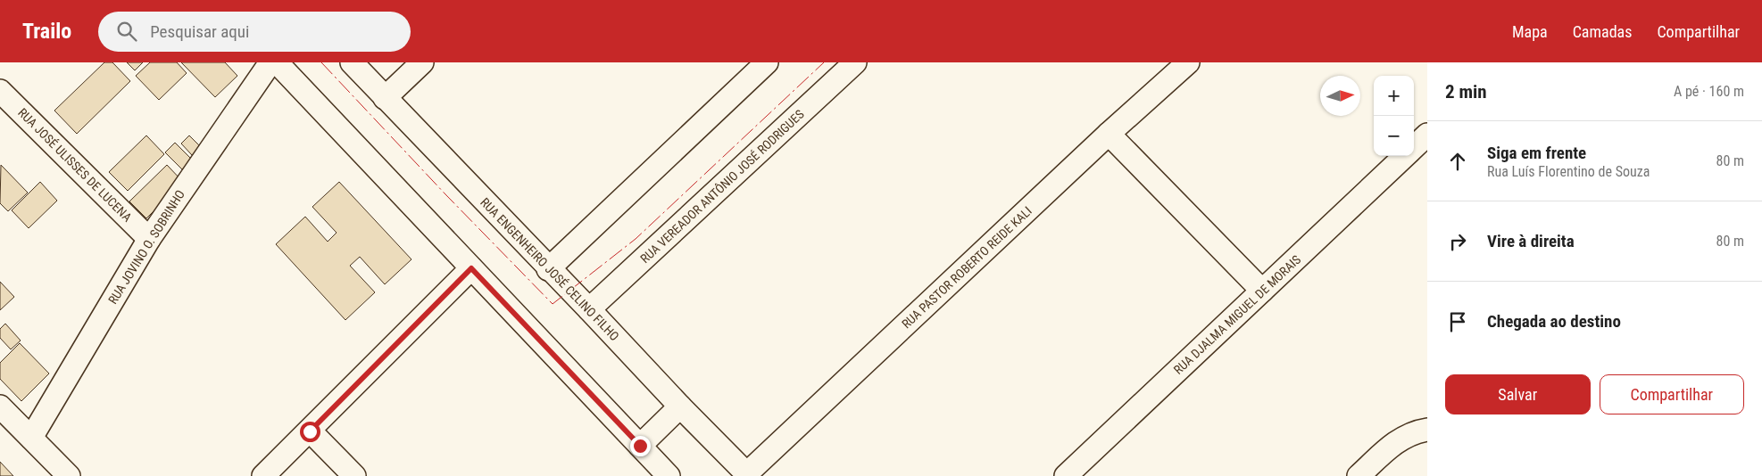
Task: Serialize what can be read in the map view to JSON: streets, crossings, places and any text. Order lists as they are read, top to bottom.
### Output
{
  "streets": {
    "street": [
      "RUA JOSÉ ULISSES DE LUCENA",
      "RUA VEREADOR ANTÔNIO JOSÉ RODRIGUES",
      "RUA JOVINO O. SOBRINHO",
      "RUA PASTOR ROBERTO REIDE KALI",
      "RUA ENGENHEIRO JOSÉ CELINO FILHO",
      "RUA DJALMA MIGUEL DE MORAIS"
    ]
  },
  "crossings": [
    ["RUA JOSÉ ULISSES DE LUCENA", "RUA JOVINO O. SOBRINHO"],
    ["RUA VEREADOR ANTÔNIO JOSÉ RODRIGUES", "RUA ENGENHEIRO JOSÉ CELINO FILHO"],
    ["RUA PASTOR ROBERTO REIDE KALI", "RUA ENGENHEIRO JOSÉ CELINO FILHO"]
  ],
  "north": "right",
  "page": {
    "header": "Trailo",
    "search": "Pesquisar aqui",
    "nav": ["Mapa", "Camadas", "Compartilhar"],
    "heading": ["2 min", "A pé · 160 m"],
    "map_buttons": ["+", "−"],
    "list": [
      ["Siga em frente", "Rua Luís Florentino de Souza", "80 m"],
      ["Vire à direita", "80 m"],
      "Chegada ao destino"
    ],
    "buttons": ["Salvar", "Compartilhar"]
  }
}
